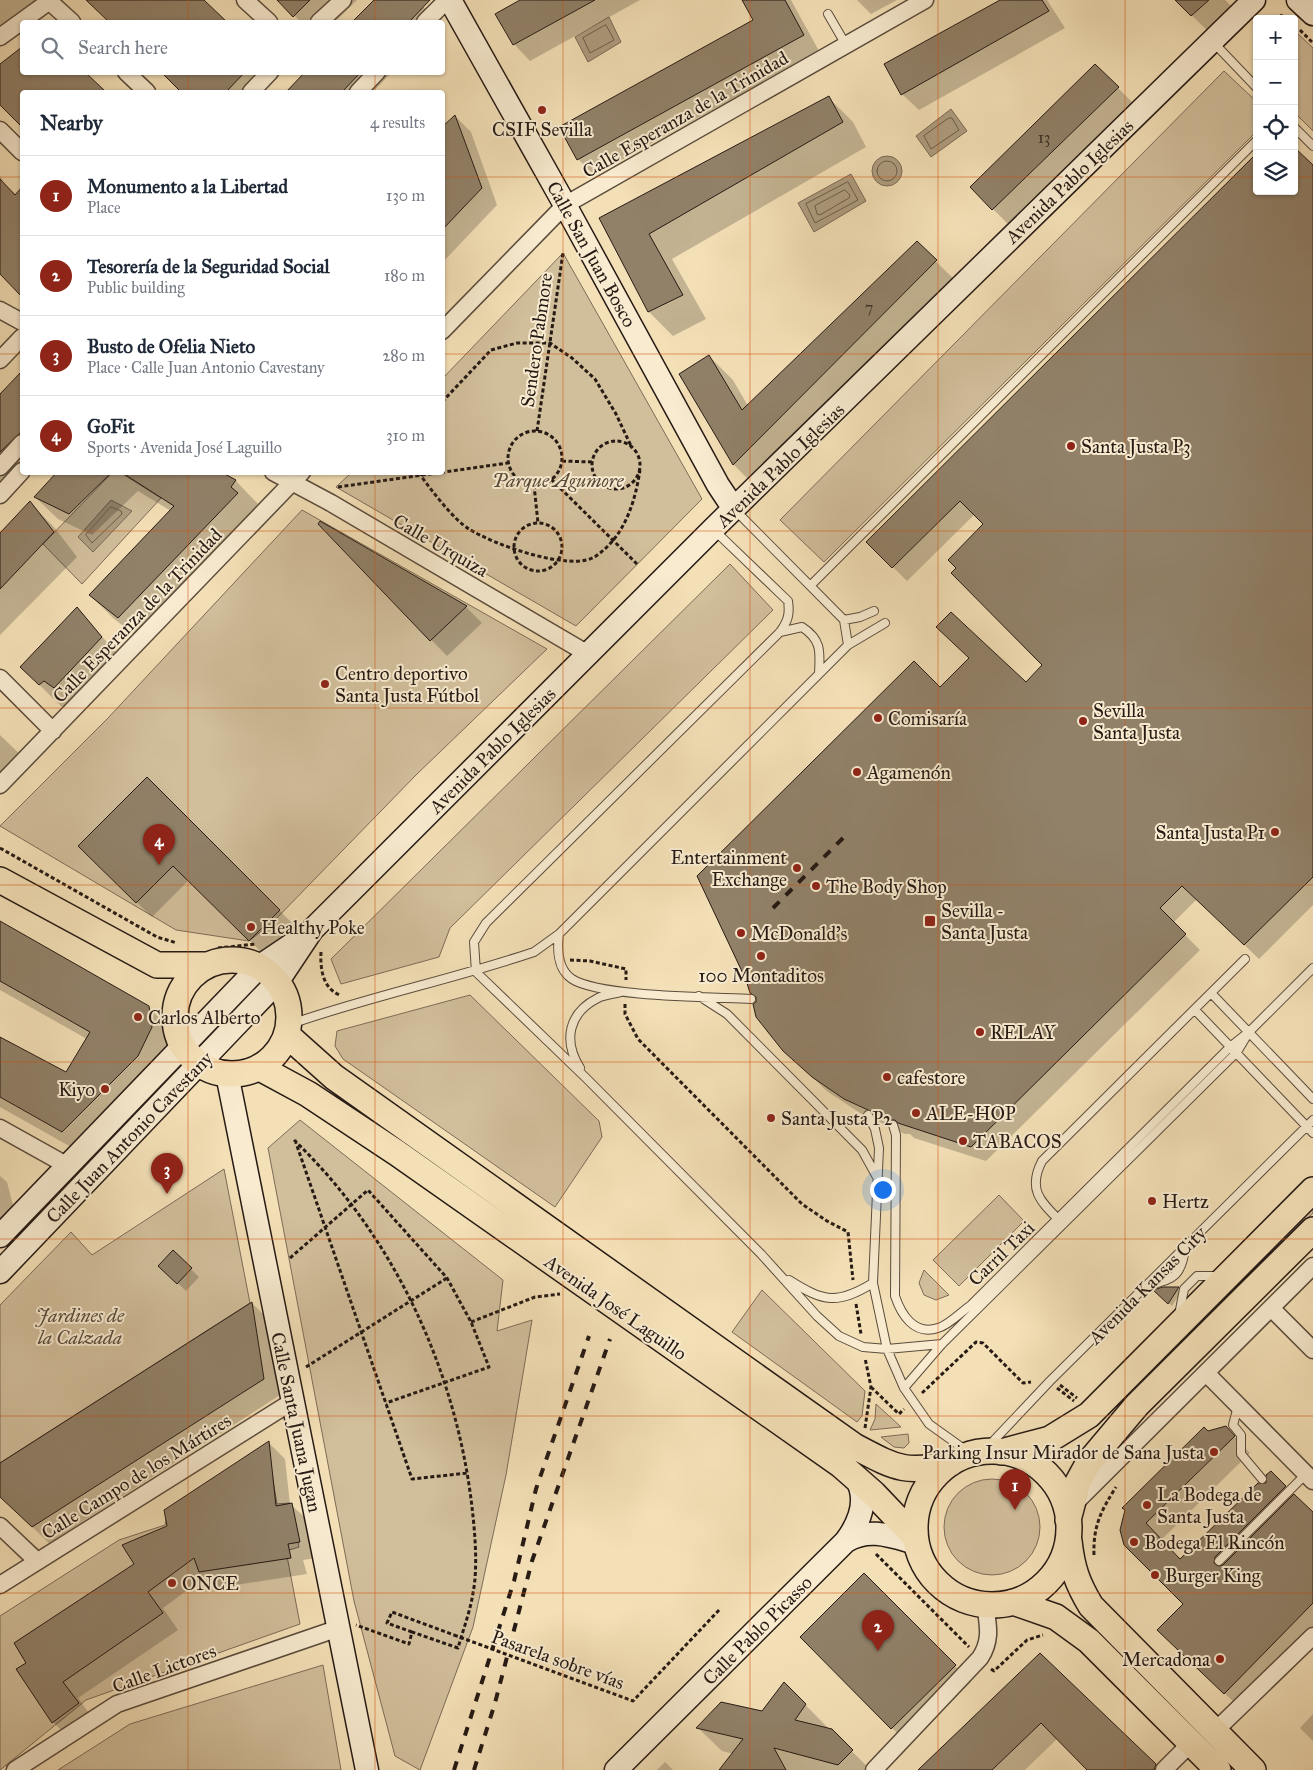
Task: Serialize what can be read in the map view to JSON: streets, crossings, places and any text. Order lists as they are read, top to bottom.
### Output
{
  "streets": {
    "main road": [
      "Avenida Pablo Iglesias",
      "Calle San Juan Bosco",
      "Calle Juan Antonio Cavestany",
      "Avenida José Laguillo",
      "Calle Santa Juana Jugan",
      "Calle Pablo Picasso"
    ],
    "street": [
      "Calle Esperanza de la Trinidad",
      "Calle Urquiza",
      "Calle Campo de los Mártires",
      "Calle Lictores"
    ],
    "lane": ["Carril Taxi", "Avenida Kansas City"],
    "path": ["Sendero Pabmore", "Pasarela sobre vías"]
  },
  "crossings": [
    ["Calle Esperanza de la Trinidad", "Calle San Juan Bosco"],
    ["Calle Esperanza de la Trinidad", "Calle Urquiza"],
    ["Avenida Pablo Iglesias", "Calle San Juan Bosco"],
    ["Avenida Pablo Iglesias", "Calle Urquiza"],
    ["Avenida Pablo Iglesias", "Calle Juan Antonio Cavestany"],
    ["Avenida Kansas City", "Calle Pablo Picasso"],
    ["Calle Santa Juana Jugan", "Calle Campo de los Mártires"],
    ["Calle Santa Juana Jugan", "Calle Lictores"]
  ],
  "parks": ["Parque Agumore", "Jardines de la Calzada"],
  "places": {
    "other": [
      "CSIF Sevilla",
      "Santa Justa P3",
      "Centro deportivo Santa Justa Fútbol",
      "Comisaría",
      "Sevilla Santa Justa",
      "Agamenón",
      "Santa Justa P1",
      "Entertainment Exchange",
      "The Body Shop",
      "Healthy Poke",
      "McDonald's",
      "100 Montaditos",
      "Carlos Alberto",
      "RELAY",
      "cafestore",
      "Kiyo",
      "ALE-HOP",
      "Santa Justa P2",
      "TABACOS",
      "Hertz",
      "Parking Insur Mirador de Sana Justa",
      "La Bodega de Santa Justa",
      "Bodega El Rincón",
      "Burger King",
      "ONCE",
      "Mercadona"
    ],
    "transit": ["Sevilla - Santa Justa"]
  },
  "house_numbers": ["13", "7"],
  "page": {
    "map_buttons": ["+", "−"],
    "search": "Search here",
    "heading": ["Nearby", "4 results"],
    "list": [
      {
        "mark": "1",
        "name": "Monumento a la Libertad",
        "note": "Place",
        "value": "130 m"
      },
      {
        "mark": "2",
        "name": "Tesorería de la Seguridad Social",
        "note": "Public building",
        "value": "180 m"
      },
      {
        "mark": "3",
        "name": "Busto de Ofelia Nieto",
        "note": "Place · Calle Juan Antonio Cavestany",
        "value": "280 m"
      },
      {
        "mark": "4",
        "name": "GoFit",
        "note": "Sports · Avenida José Laguillo",
        "value": "310 m"
      }
    ],
    "pins": [
      "4",
      "3",
      "1",
      "2"
    ]
  }
}
